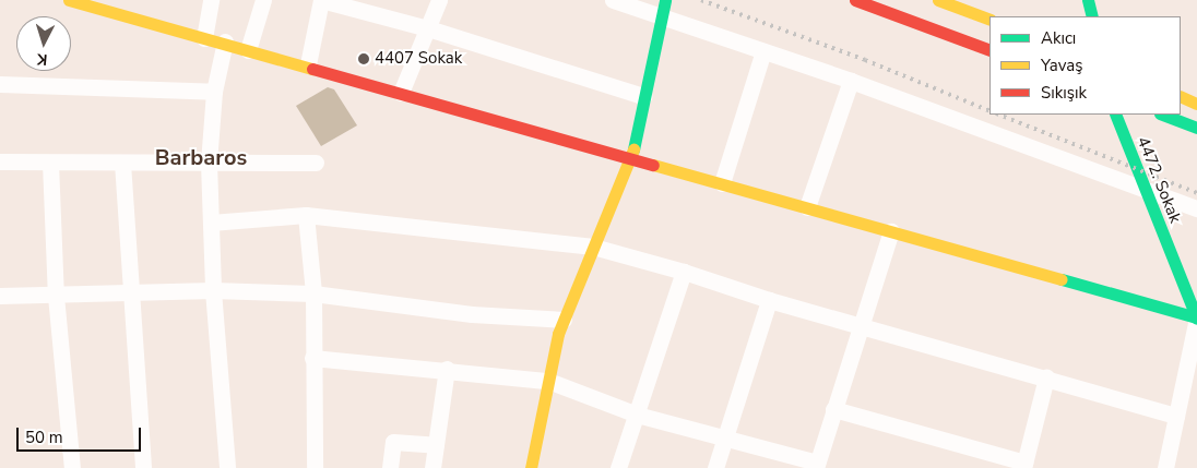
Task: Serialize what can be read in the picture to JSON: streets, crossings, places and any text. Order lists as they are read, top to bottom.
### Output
{
  "streets": {
    "street": ["4472. Sokak"]
  },
  "districts": ["Barbaros"],
  "places": ["4407 Sokak"],
  "legend": ["Akıcı", "Yavaş", "Sıkışık"],
  "scale_bar": "50 m",
  "north": "bottom"
}
